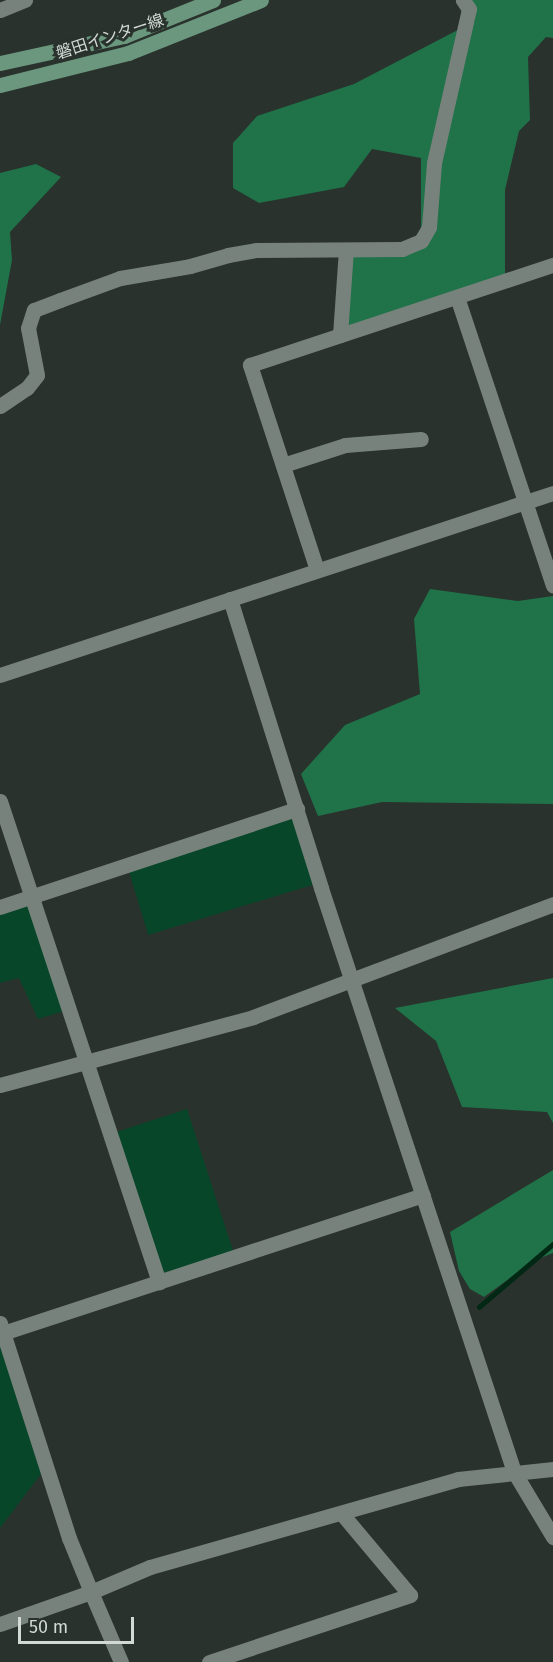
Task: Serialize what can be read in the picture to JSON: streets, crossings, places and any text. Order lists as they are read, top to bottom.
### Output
{
  "streets": {
    "main road": ["磐田インター線"]
  },
  "scale_bar": "50 m"
}
